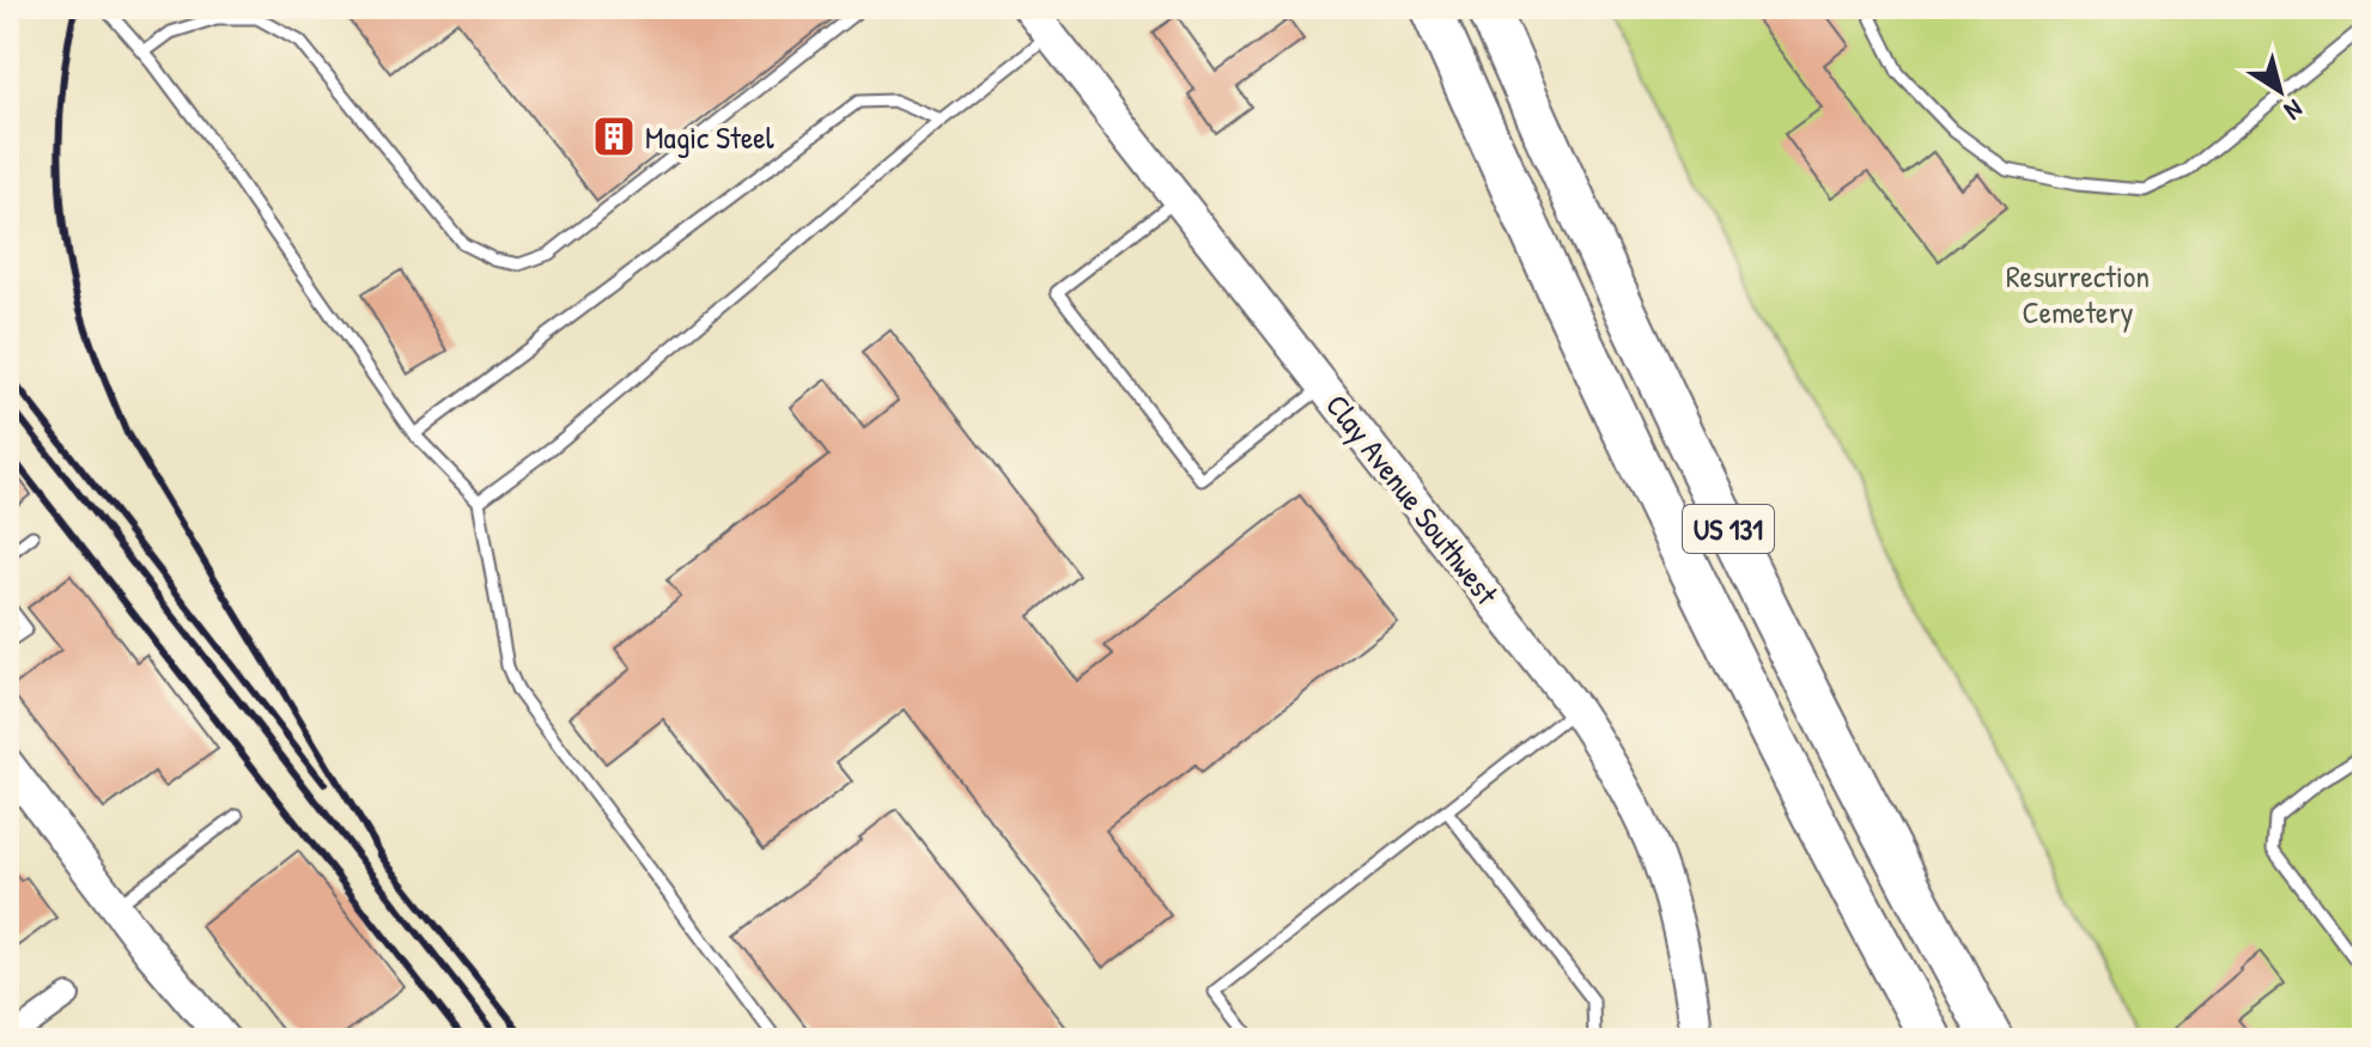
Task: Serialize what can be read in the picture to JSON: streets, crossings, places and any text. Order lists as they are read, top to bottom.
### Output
{
  "streets": {
    "highway": ["US 131"],
    "street": ["Clay Avenue Southwest"]
  },
  "parks": ["Resurrection Cemetery"],
  "places": {
    "building": ["Magic Steel"]
  },
  "north": "bottom right"
}
